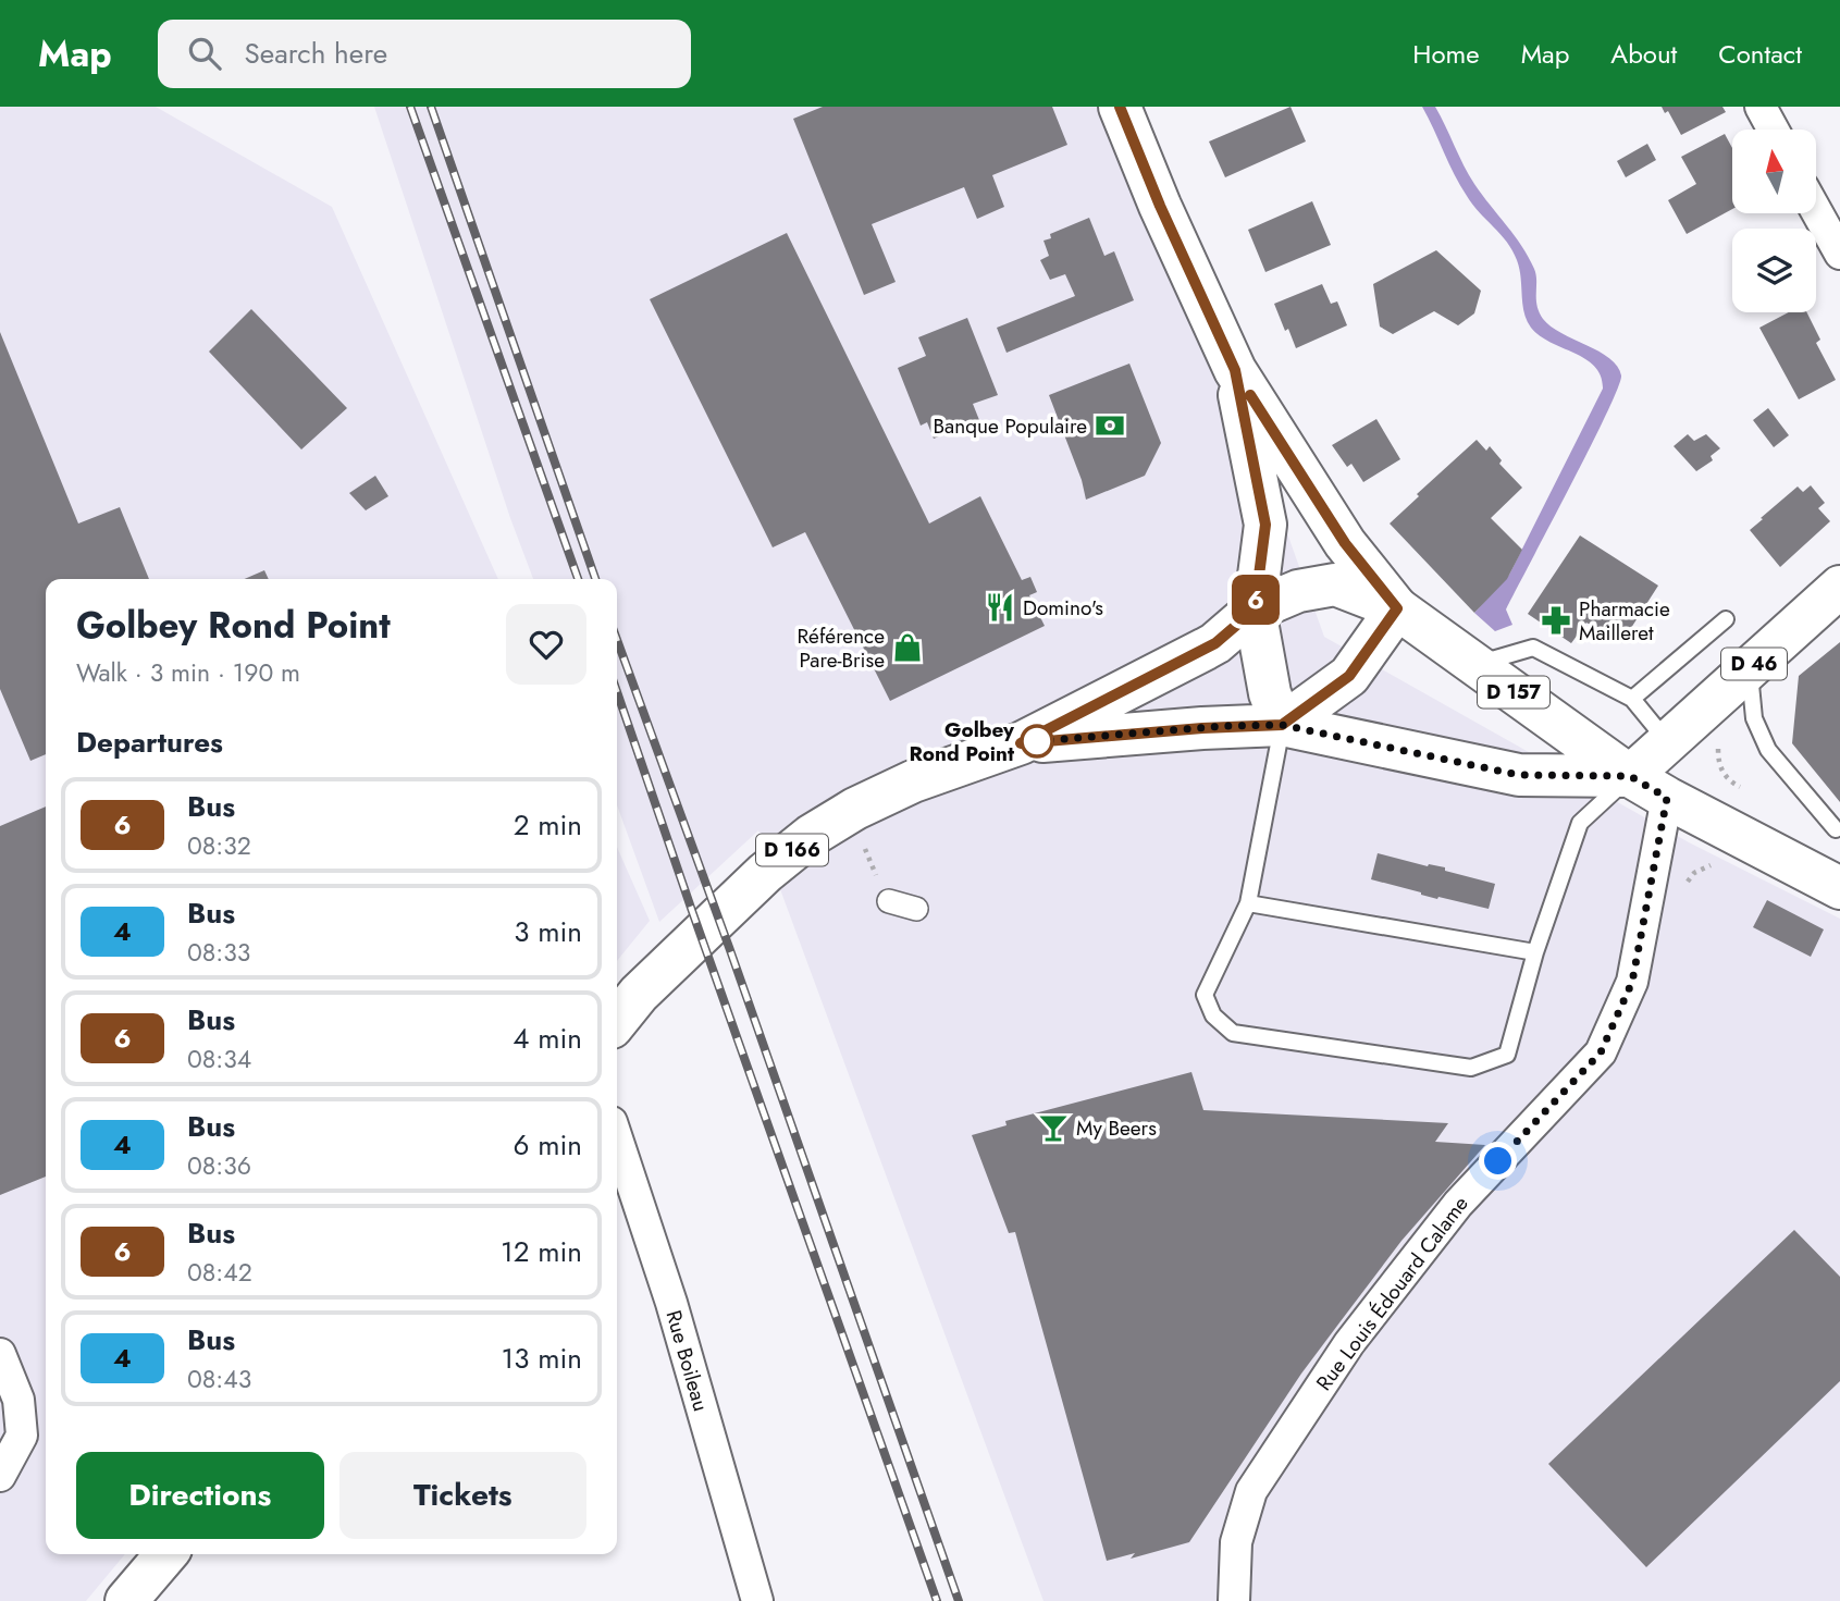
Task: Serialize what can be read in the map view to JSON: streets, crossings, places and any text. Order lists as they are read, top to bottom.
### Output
{
  "streets": {
    "main road": ["D 46", "D 157", "D 166"],
    "street": ["Rue Louis Édouard Calame", "Rue Boileau"]
  },
  "crossings": [
    ["D 46", "D 157"],
    ["D 157", "D 166"],
    ["D 157", "Rue Louis Édouard Calame"]
  ],
  "places": {
    "bank": ["Banque Populaire"],
    "restaurant": ["Domino's"],
    "pharmacy": ["Pharmacie Mailleret"],
    "shop": ["Référence Pare-Brise"],
    "other": ["Golbey Rond Point"],
    "bar": ["My Beers"]
  },
  "lines": ["bus line 6"],
  "north": "top",
  "page": {
    "header": "Map",
    "search": "Search here",
    "nav": [
      "Home",
      "Map",
      "About",
      "Contact"
    ],
    "on_map": "6",
    "heading": [
      ["Golbey Rond Point", "Walk · 3 min · 190 m"],
      "Departures"
    ],
    "list": [
      {
        "mark": "6",
        "name": "Bus",
        "note": "08:32",
        "value": "2 min"
      },
      {
        "mark": "4",
        "name": "Bus",
        "note": "08:33",
        "value": "3 min"
      },
      {
        "mark": "6",
        "name": "Bus",
        "note": "08:34",
        "value": "4 min"
      },
      {
        "mark": "4",
        "name": "Bus",
        "note": "08:36",
        "value": "6 min"
      },
      {
        "mark": "6",
        "name": "Bus",
        "note": "08:42",
        "value": "12 min"
      },
      {
        "mark": "4",
        "name": "Bus",
        "note": "08:43",
        "value": "13 min"
      }
    ],
    "buttons": ["Directions", "Tickets"]
  }
}
